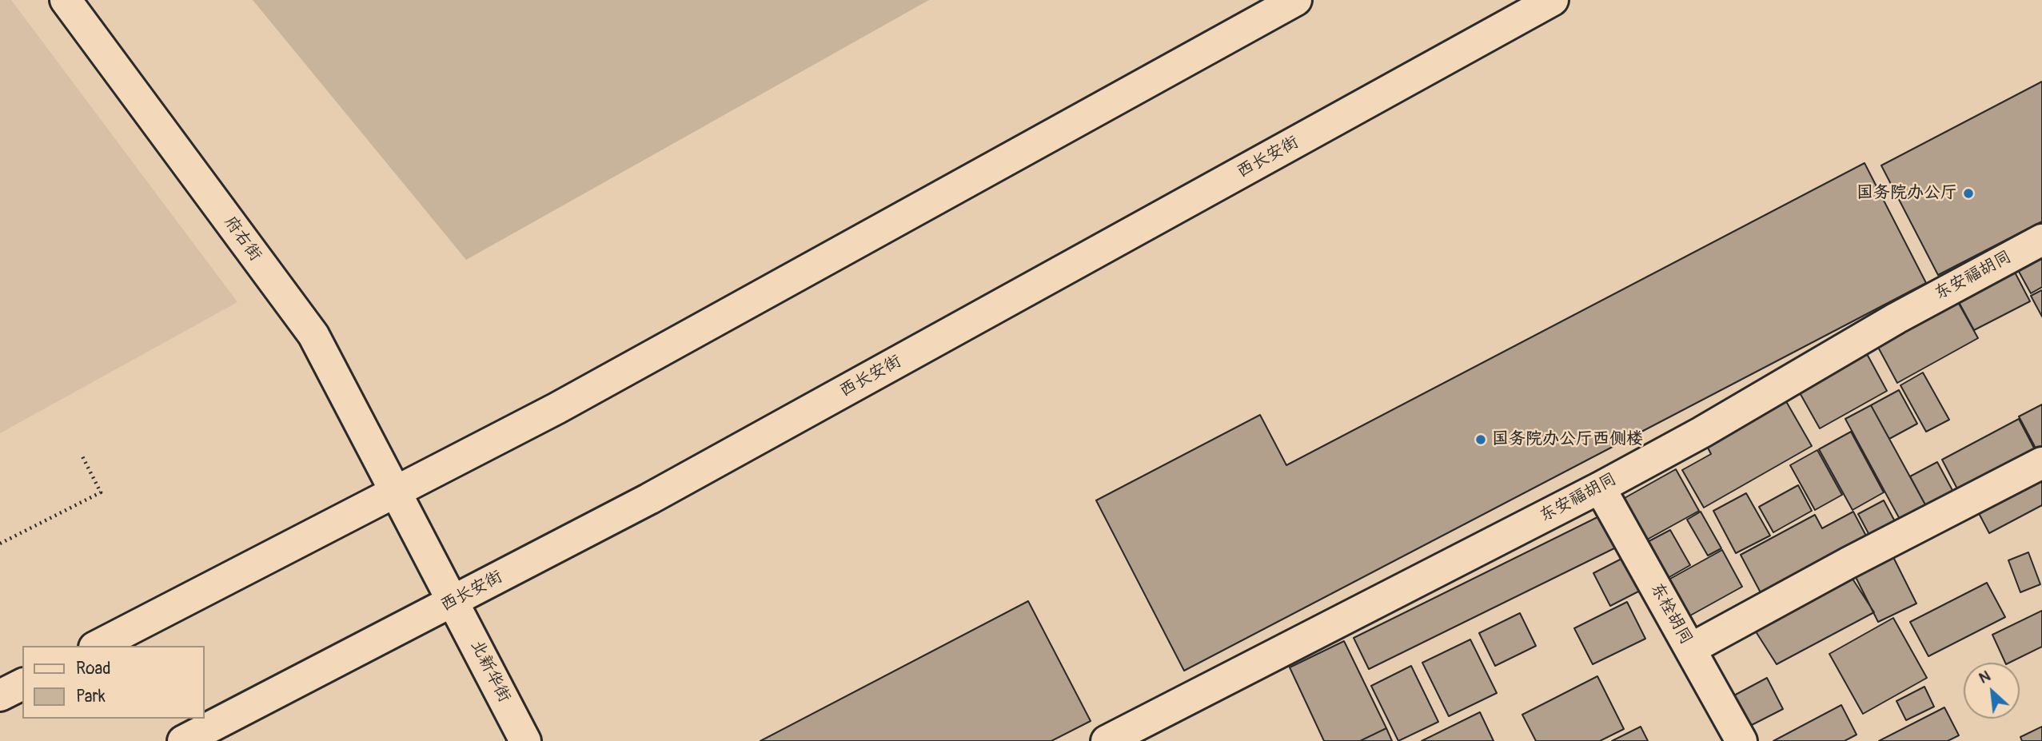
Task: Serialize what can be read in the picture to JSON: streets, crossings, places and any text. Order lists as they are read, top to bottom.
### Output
{
  "streets": {
    "main road": [
      "西长安街",
      "府右街",
      "东安福胡同",
      "东栓胡同",
      "北新华街"
    ]
  },
  "crossings": [
    ["西长安街", "府右街"],
    ["西长安街", "北新华街"],
    ["府右街", "北新华街"],
    ["东安福胡同", "东栓胡同"]
  ],
  "places": ["国务院办公厅", "国务院办公厅西侧楼"],
  "legend": ["Road", "Park"],
  "north": "top left"
}
